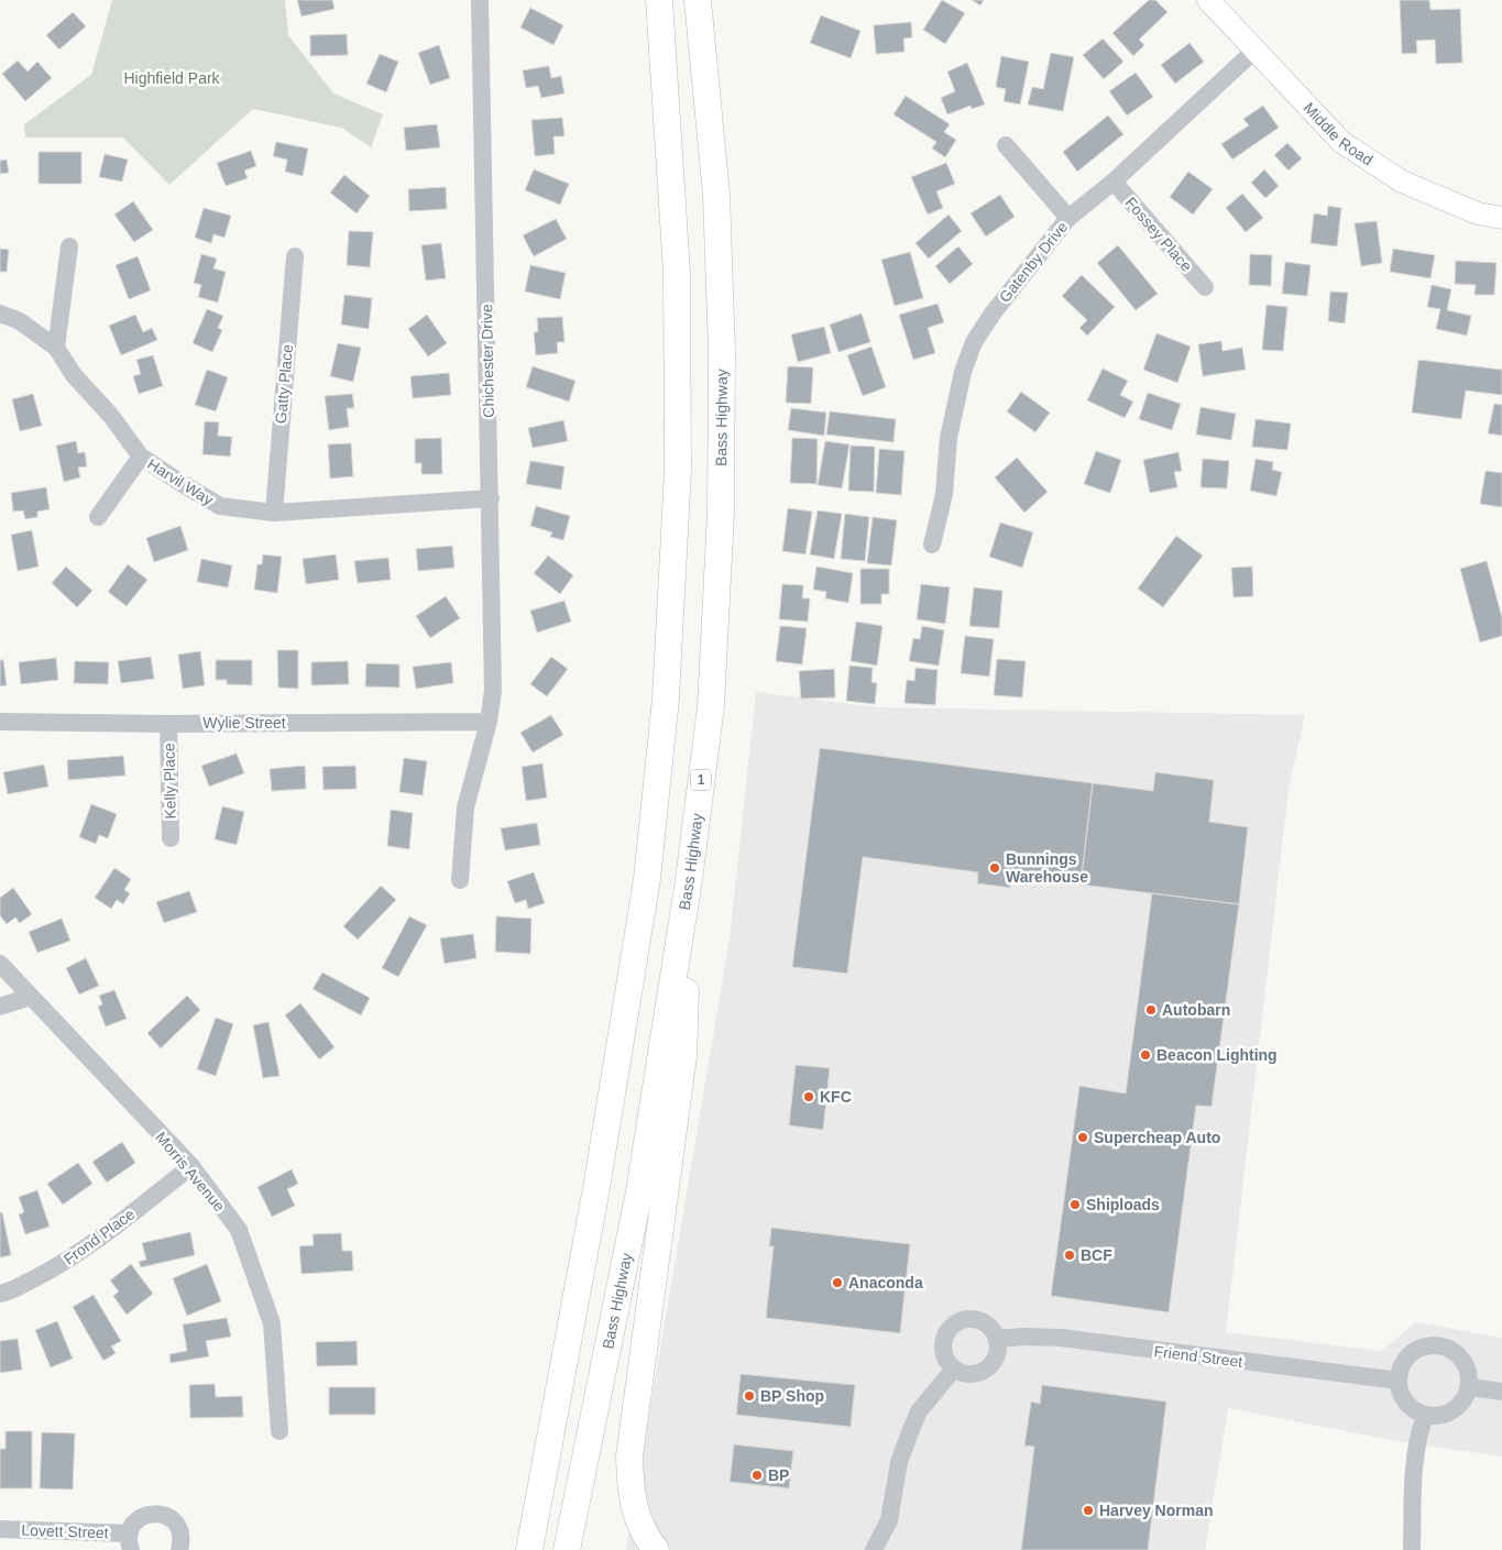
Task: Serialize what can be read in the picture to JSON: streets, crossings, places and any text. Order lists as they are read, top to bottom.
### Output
{
  "streets": {
    "highway": ["Bass Highway", "1"],
    "main road": ["Middle Road"],
    "street": [
      "Fossey Place",
      "Gatenby Drive",
      "Chichester Drive",
      "Gatty Place",
      "Harvil Way",
      "Wylie Street",
      "Kelly Place",
      "Morris Avenue",
      "Frond Place",
      "Friend Street",
      "Lovett Street"
    ]
  },
  "crossings": [
    ["Middle Road", "Gatenby Drive"],
    ["Fossey Place", "Gatenby Drive"],
    ["Chichester Drive", "Harvil Way"],
    ["Chichester Drive", "Wylie Street"],
    ["Gatty Place", "Harvil Way"],
    ["Wylie Street", "Kelly Place"],
    ["Morris Avenue", "Frond Place"]
  ],
  "parks": ["Highfield Park"],
  "places": [
    "Bunnings Warehouse",
    "Autobarn",
    "Beacon Lighting",
    "KFC",
    "Supercheap Auto",
    "Shiploads",
    "BCF",
    "Anaconda",
    "BP Shop",
    "BP",
    "Harvey Norman"
  ]
}
